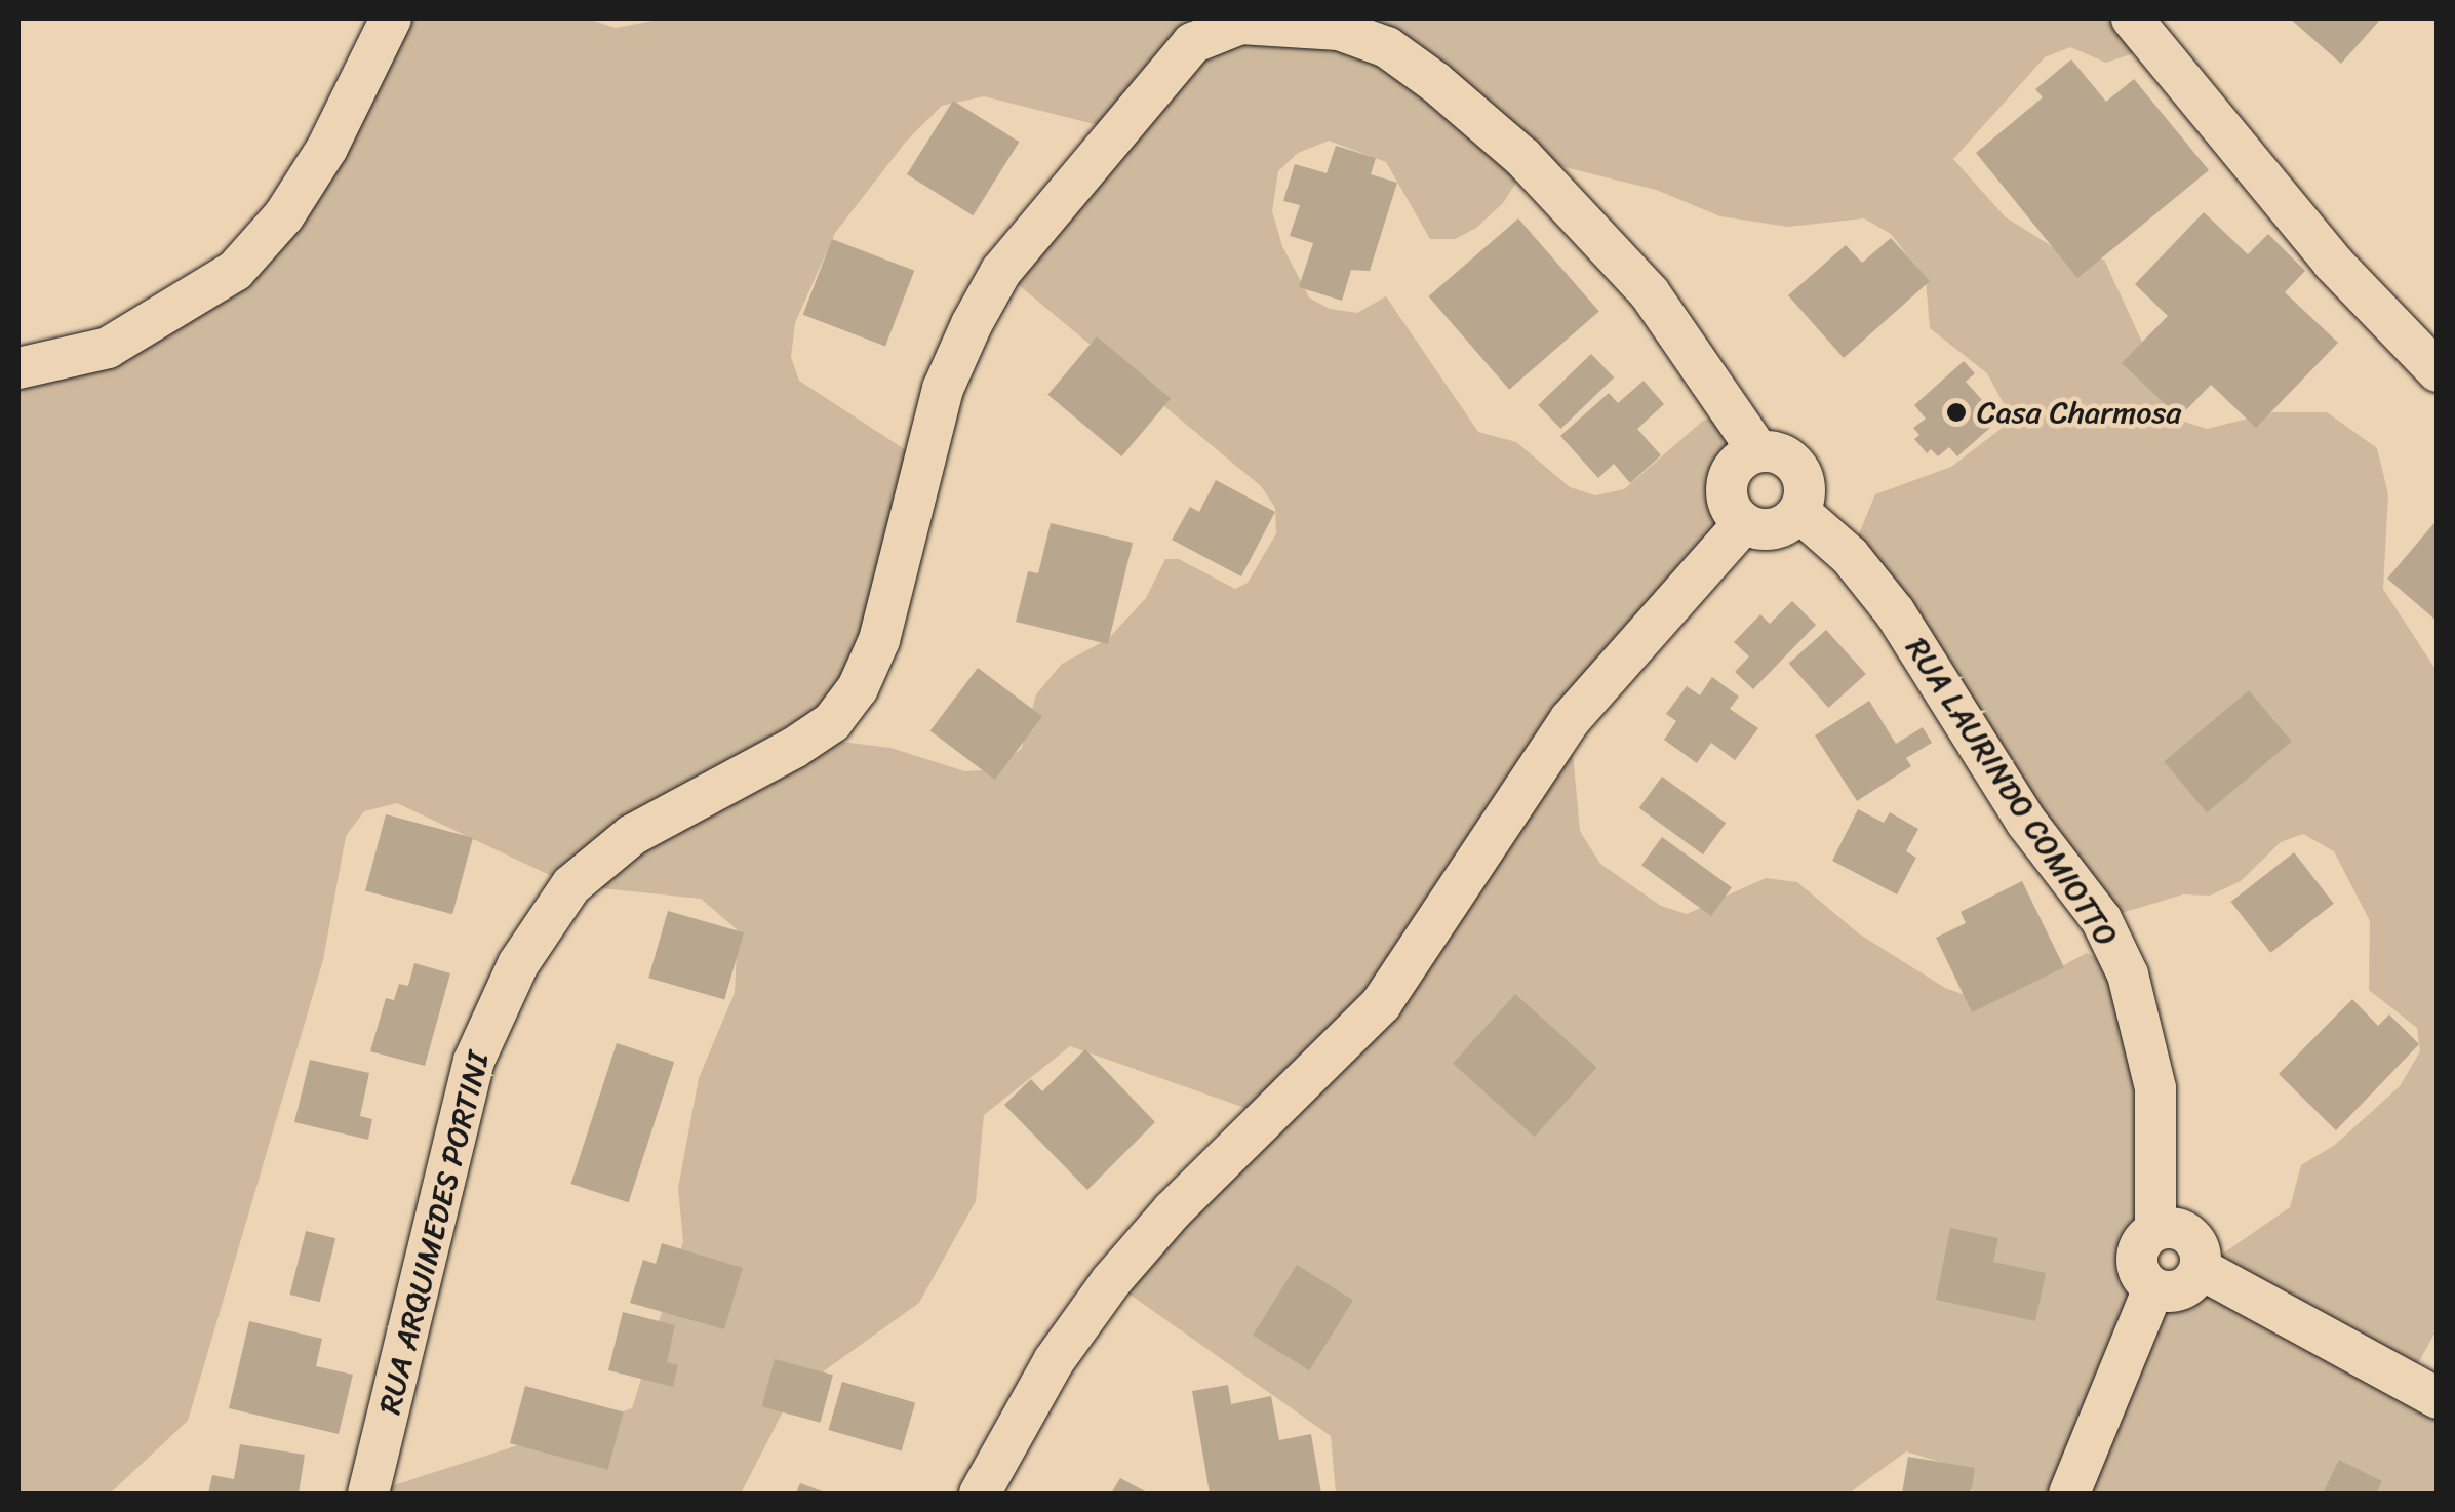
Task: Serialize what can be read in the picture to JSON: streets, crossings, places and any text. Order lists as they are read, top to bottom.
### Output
{
  "streets": {
    "street": ["RUA LAURINDO COMIOTTO", "RUA ARQUIMEDES PORTINI"]
  },
  "crossings": [
    ["RUA LAURINDO COMIOTTO", "RUA ARQUIMEDES PORTINI"]
  ],
  "places": ["Casa Charmosa"]
}
